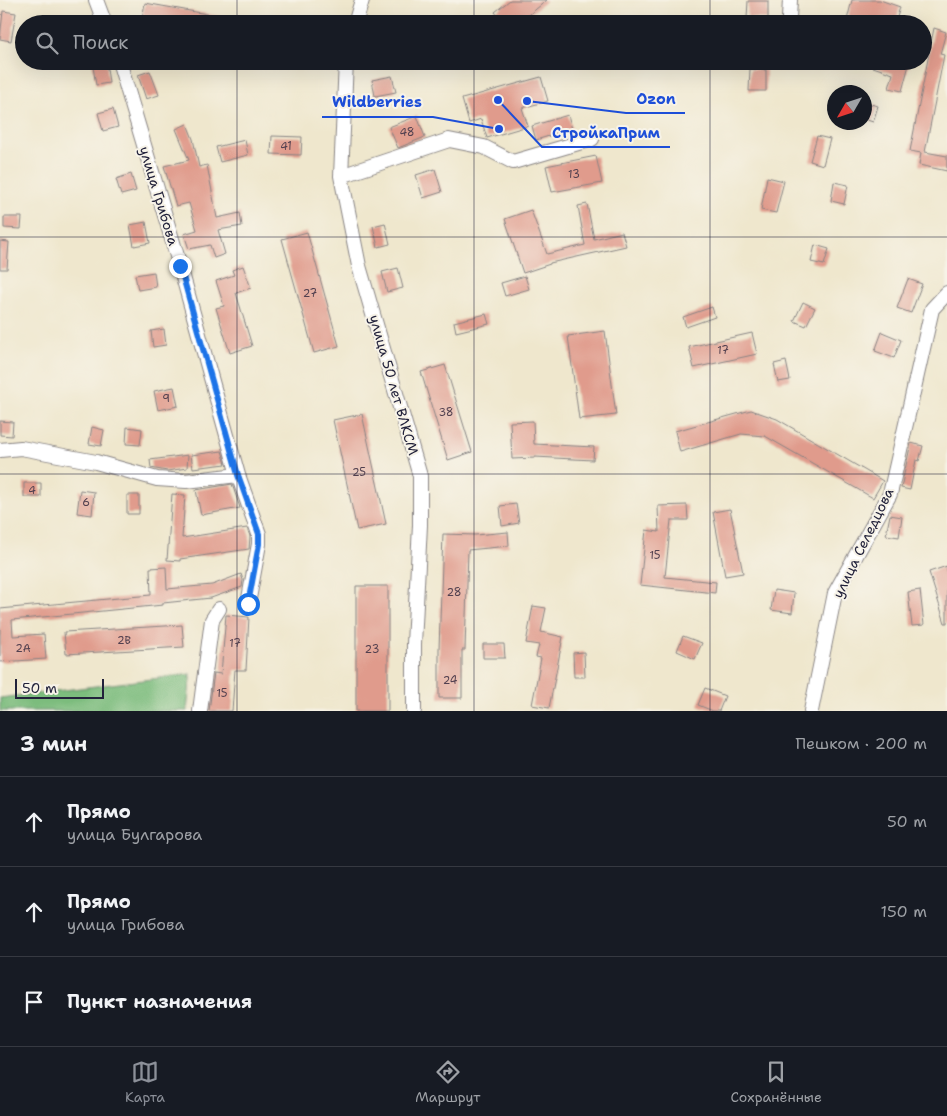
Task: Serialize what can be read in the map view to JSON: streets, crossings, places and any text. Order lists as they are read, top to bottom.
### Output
{
  "streets": {
    "street": ["улица Грибова", "улица 50 лет ВЛКСМ", "улица Селедцова"]
  },
  "places": ["СтройкаПрим", "Ozon", "Wildberries"],
  "house_numbers": [
    "48",
    "41",
    "13",
    "27",
    "17",
    "9",
    "38",
    "25",
    "4",
    "6",
    "15",
    "28",
    "2В",
    "17",
    "2А",
    "23",
    "24",
    "15"
  ],
  "scale_bar": "50 m",
  "north": "bottom left",
  "page": {
    "search": "Поиск",
    "scale": "50 m",
    "heading": ["3 мин", "Пешком · 200 m"],
    "list": [
      ["Прямо", "улица Булгарова", "50 m"],
      ["Прямо", "улица Грибова", "150 m"],
      "Пункт назначения"
    ],
    "nav": ["Карта", "Маршрут", "Сохранённые"]
  }
}
